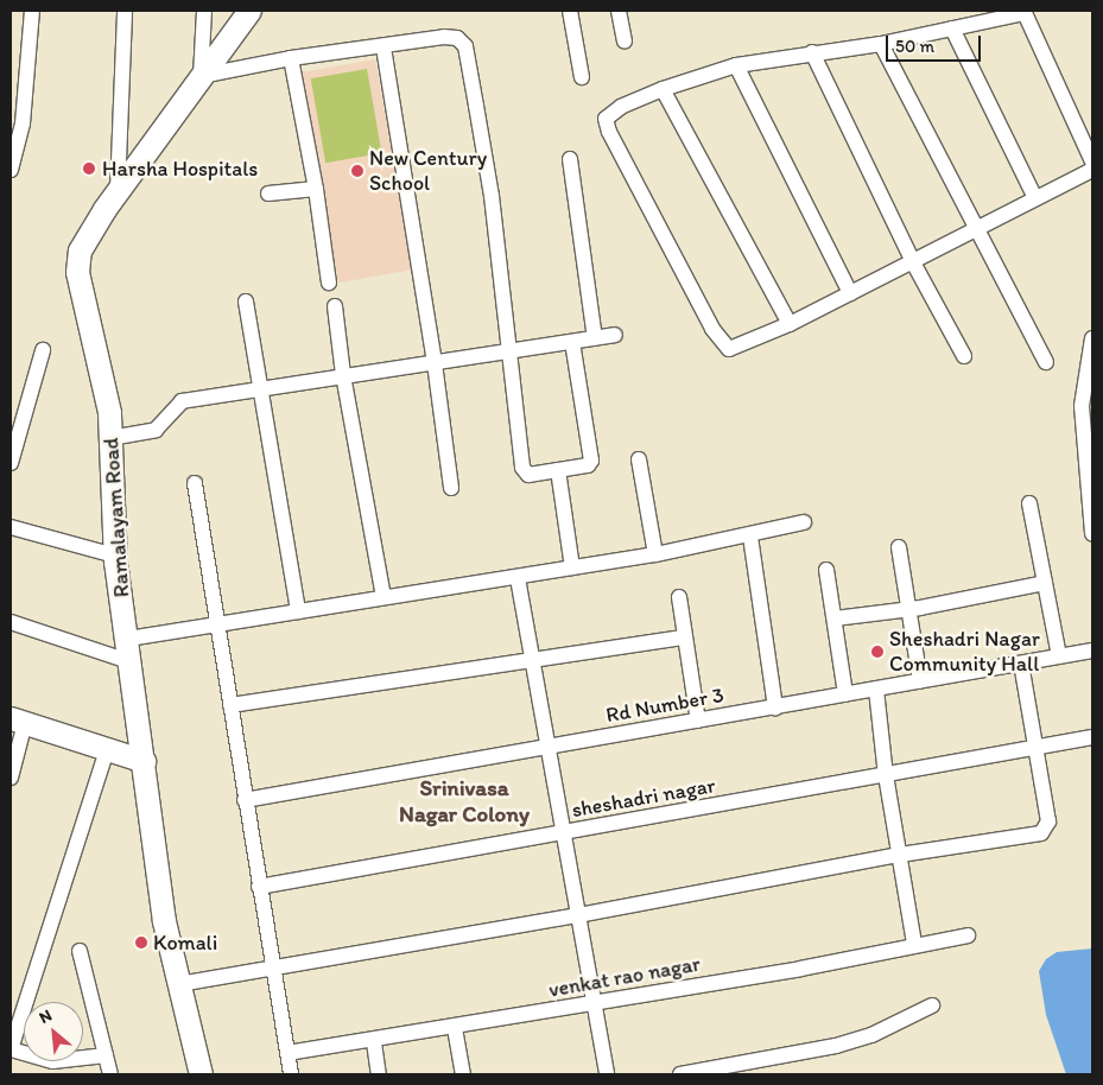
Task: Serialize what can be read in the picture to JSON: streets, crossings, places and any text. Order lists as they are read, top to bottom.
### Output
{
  "streets": {
    "street": [
      "Ramalayam Road",
      "Rd Number 3",
      "sheshadri nagar",
      "venkat rao nagar"
    ]
  },
  "districts": ["Srinivasa Nagar Colony"],
  "places": [
    "Harsha Hospitals",
    "New Century School",
    "Sheshadri Nagar Community Hall",
    "Komali"
  ],
  "scale_bar": "50 m",
  "north": "top left"
}
